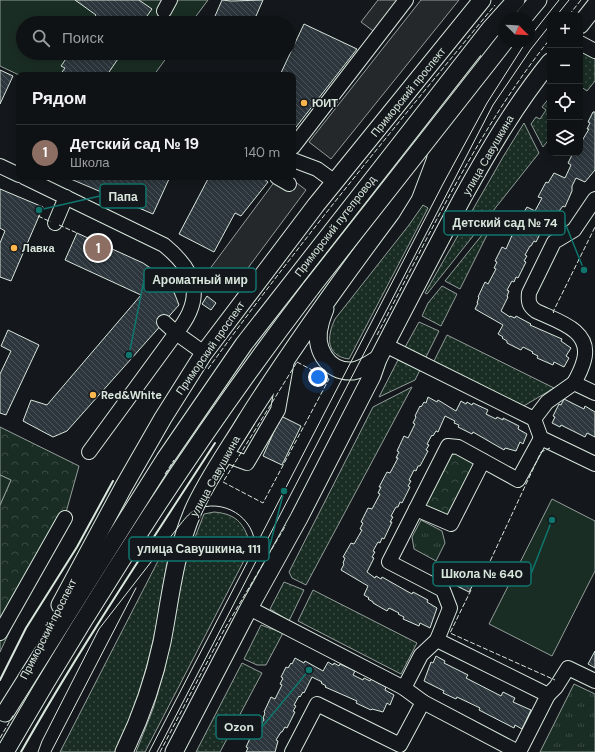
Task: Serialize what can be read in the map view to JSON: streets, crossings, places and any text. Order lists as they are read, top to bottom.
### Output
{
  "streets": {
    "main road": ["Приморский проспект", "улица Савушкина", "Приморский путепровод"]
  },
  "crossings": [
    ["Приморский проспект", "Приморский путепровод"],
    ["улица Савушкина", "Приморский путепровод"]
  ],
  "places": [
    "ЮИТ",
    "Папа",
    "Лавка",
    "Детский сад № 74",
    "Ароматный мир",
    "Red&White",
    "улица Савушкина, 111",
    "Школа № 640",
    "Ozon"
  ],
  "north": "bottom right",
  "page": {
    "map_buttons": ["+", "−"],
    "search": "Поиск",
    "heading": "Рядом",
    "list": [
      {
        "mark": "1",
        "name": "Детский сад № 19",
        "note": "Школа",
        "value": "140 m"
      }
    ],
    "pins": "1"
  }
}
